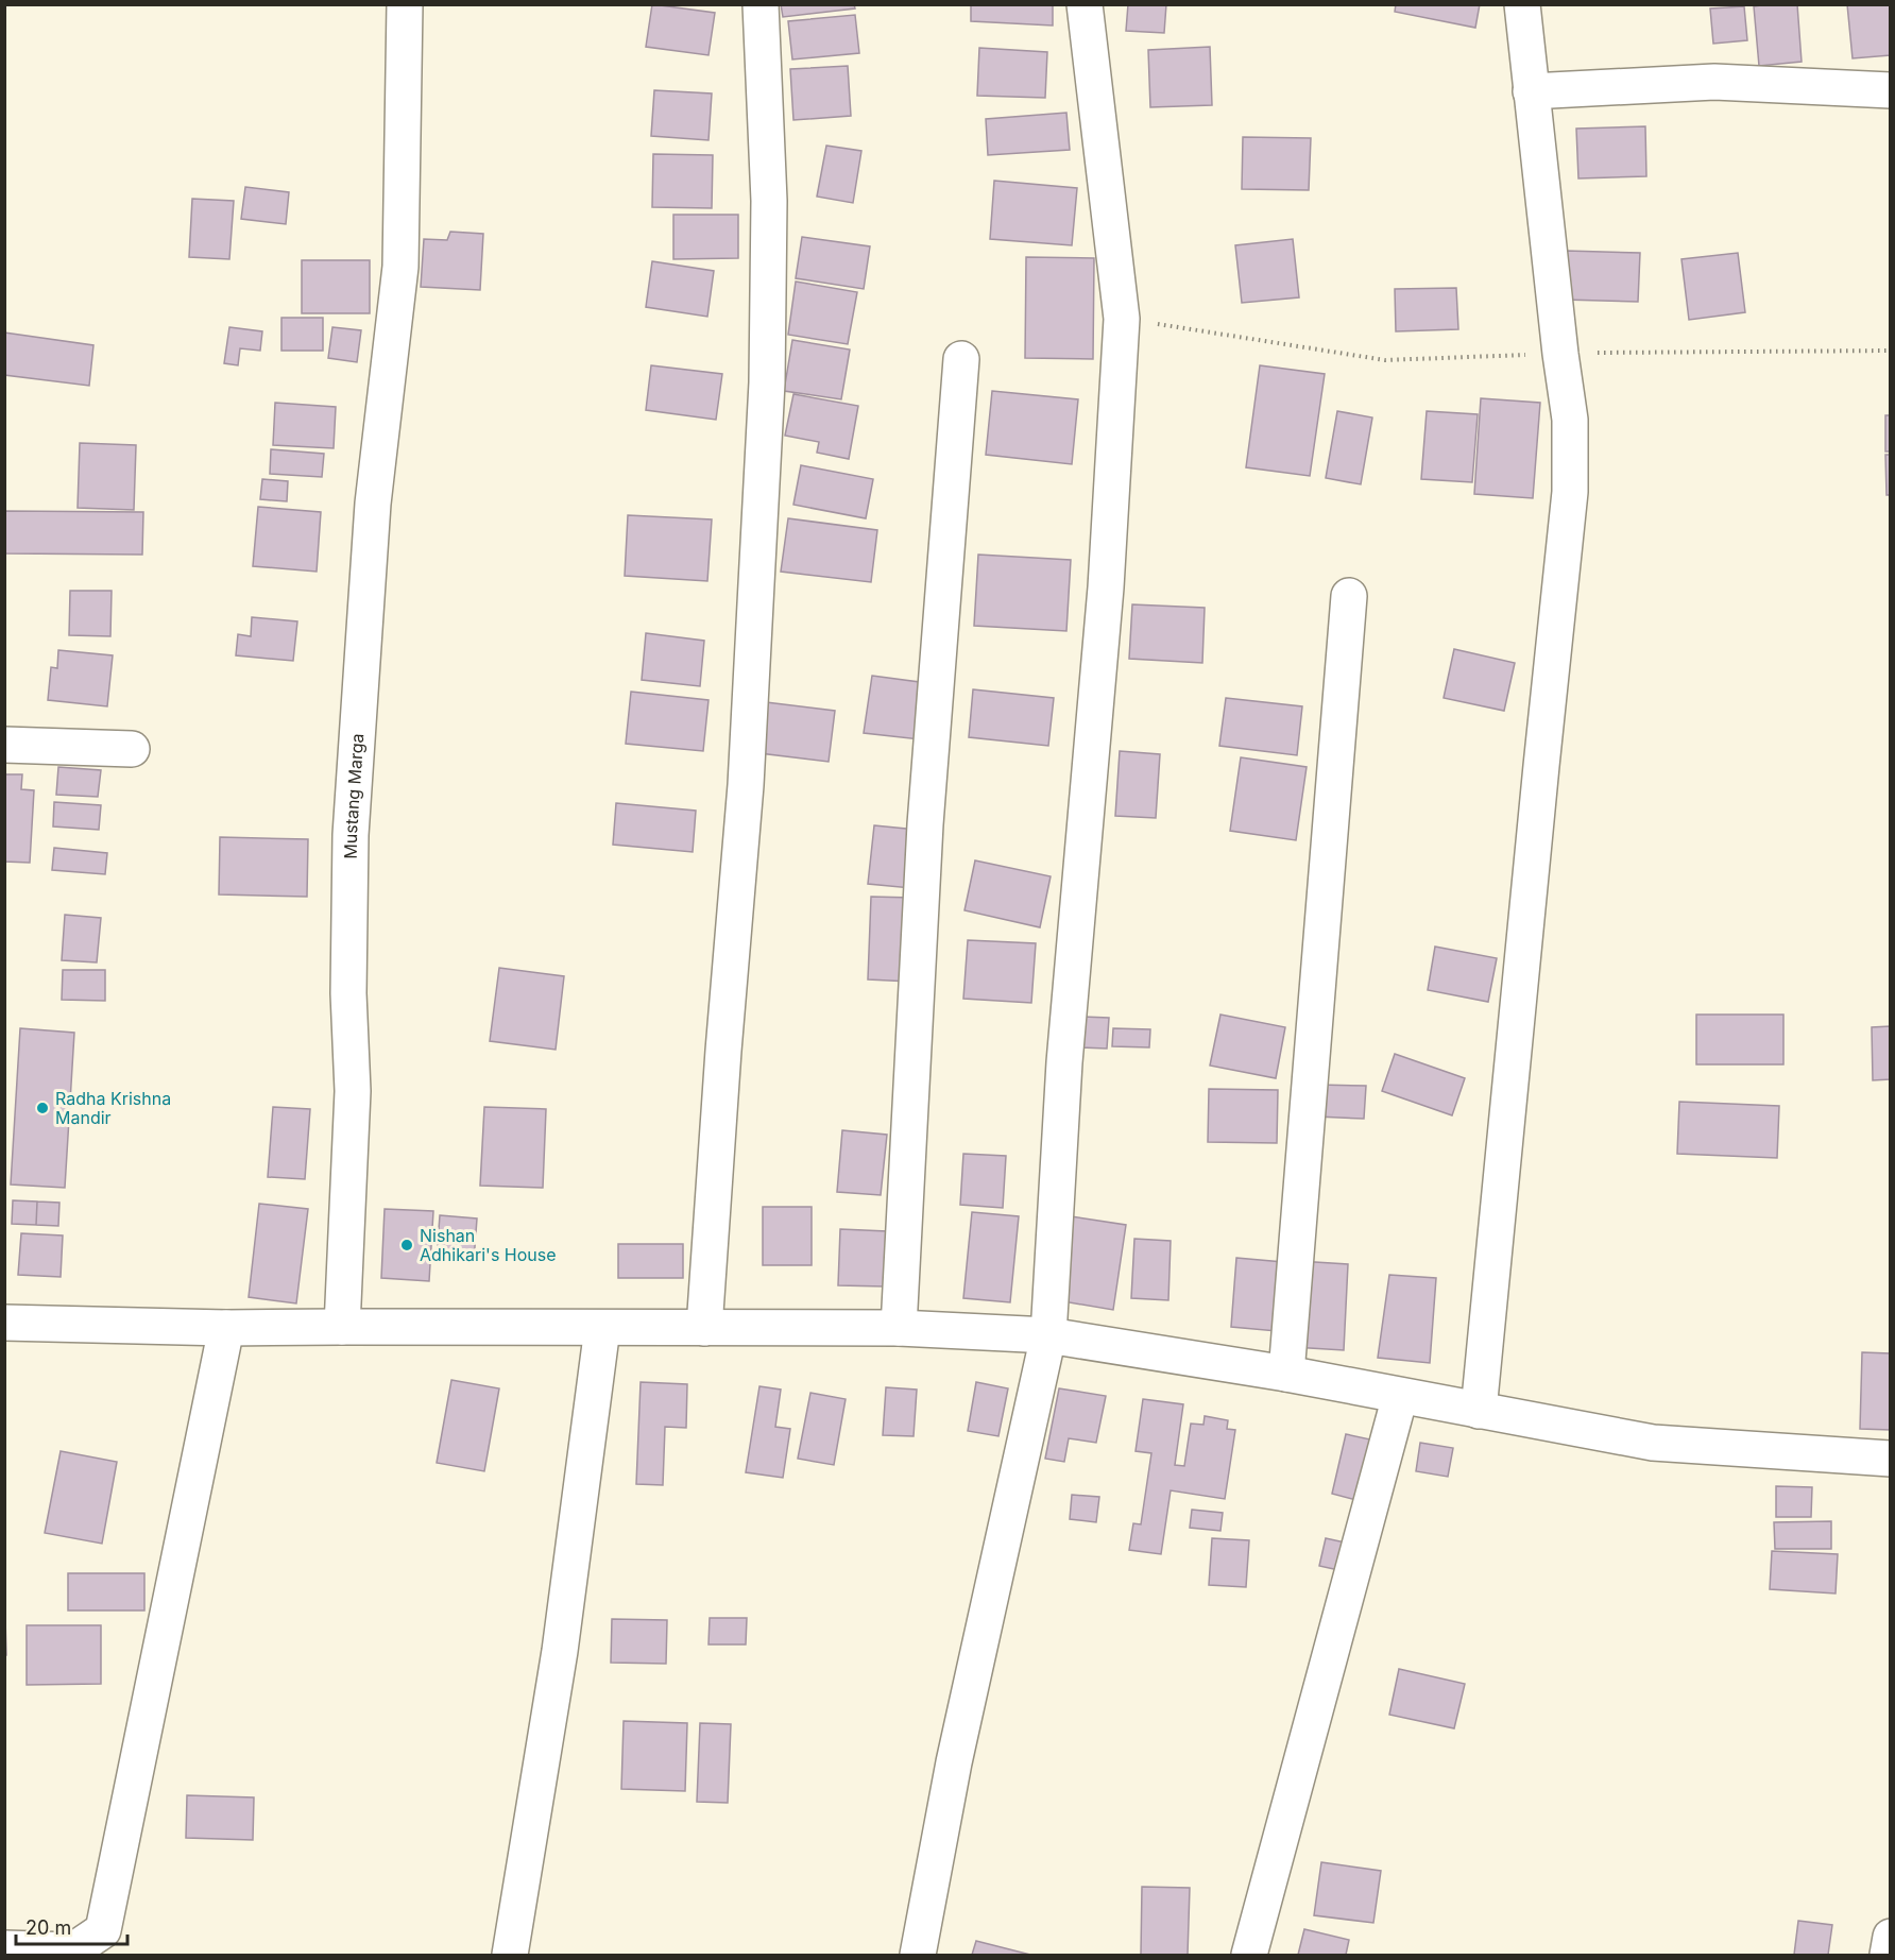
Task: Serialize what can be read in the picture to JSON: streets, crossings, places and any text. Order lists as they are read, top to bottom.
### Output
{
  "streets": {
    "street": ["Mustang Marga"]
  },
  "places": ["Radha Krishna Mandir", "Nishan Adhikari's House"],
  "scale_bar": "20 m"
}
